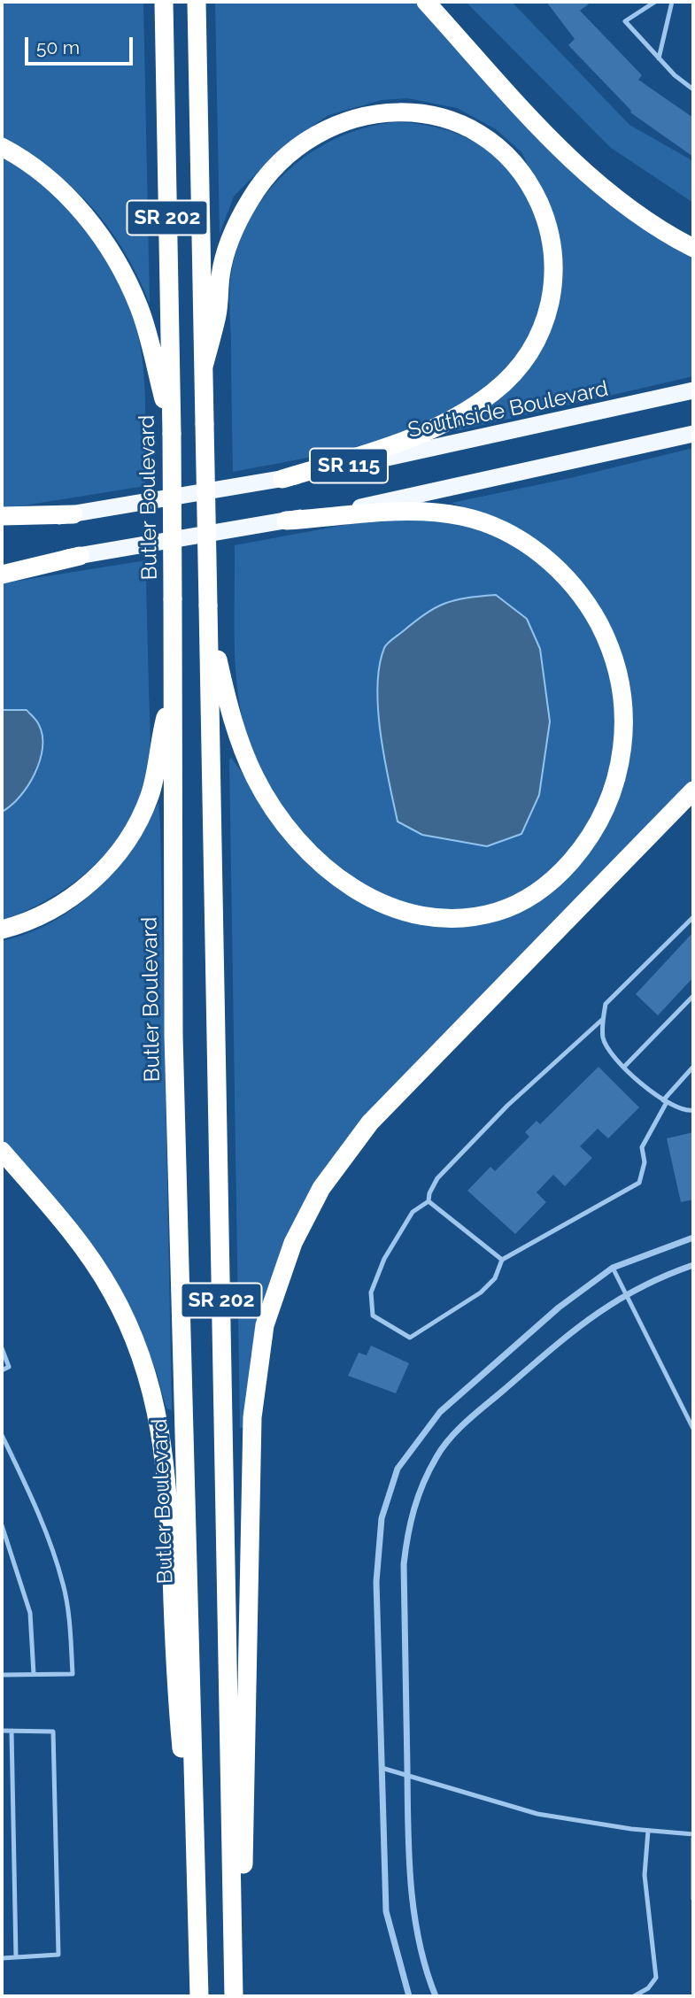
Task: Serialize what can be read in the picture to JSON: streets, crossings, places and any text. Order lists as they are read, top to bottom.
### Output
{
  "streets": {
    "highway": [
      "SR 202",
      "Southside Boulevard",
      "SR 115",
      "Butler Boulevard"
    ]
  },
  "scale_bar": "50 m"
}
